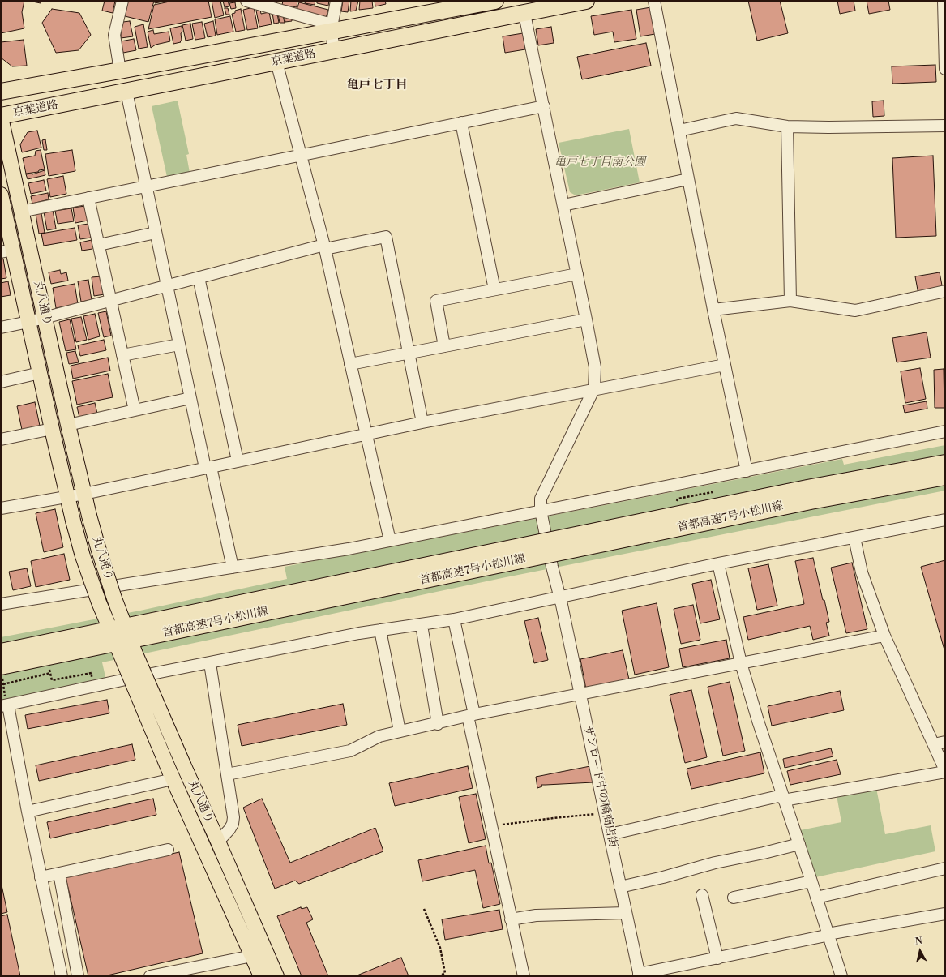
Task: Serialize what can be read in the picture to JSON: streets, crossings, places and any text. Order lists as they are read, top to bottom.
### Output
{
  "streets": {
    "highway": ["京葉道路", "首都高速7号小松川線"],
    "main road": ["丸八通り"],
    "street": ["サンロード中の橋商店街"]
  },
  "crossings": [
    ["京葉道路", "丸八通り"]
  ],
  "districts": ["亀戸七丁目"],
  "parks": ["亀戸七丁目南公園"],
  "north": "top"
}
